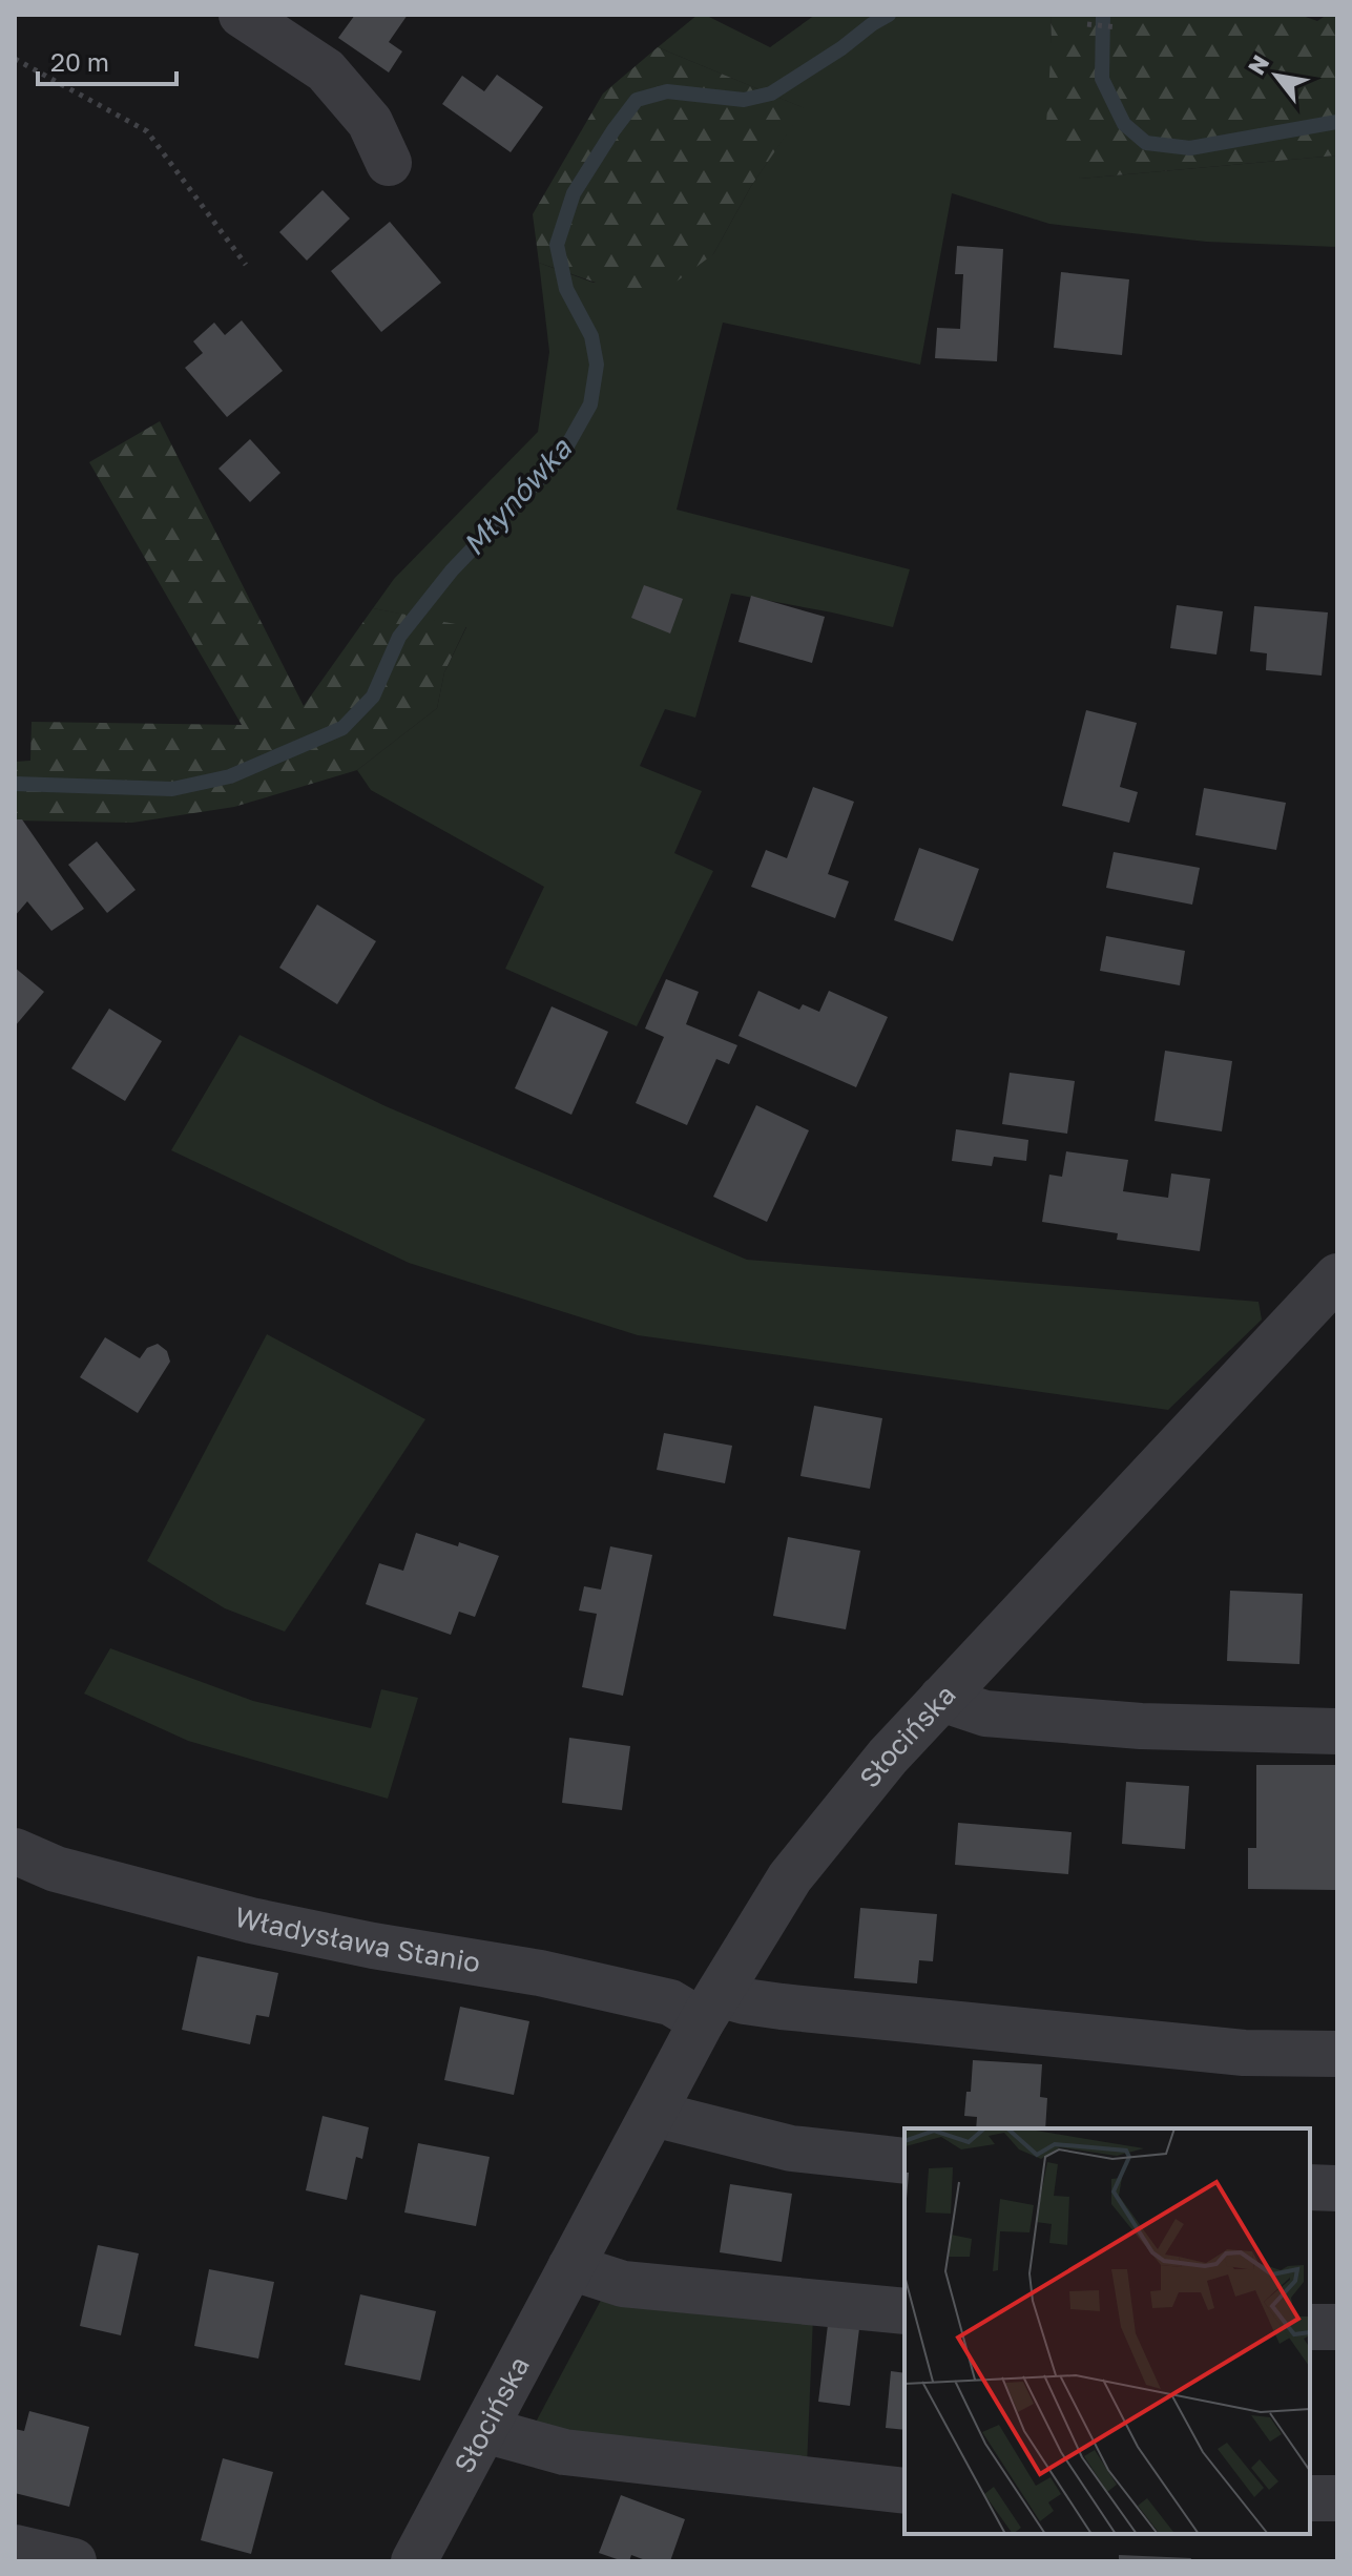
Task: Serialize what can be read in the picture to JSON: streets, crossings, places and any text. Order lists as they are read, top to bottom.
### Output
{
  "streets": {
    "street": ["Słocińska", "Władysława Stanio"]
  },
  "crossings": [
    ["Słocińska", "Władysława Stanio"]
  ],
  "water": ["Młynówka"],
  "scale_bar": "20 m",
  "north": "top left"
}
